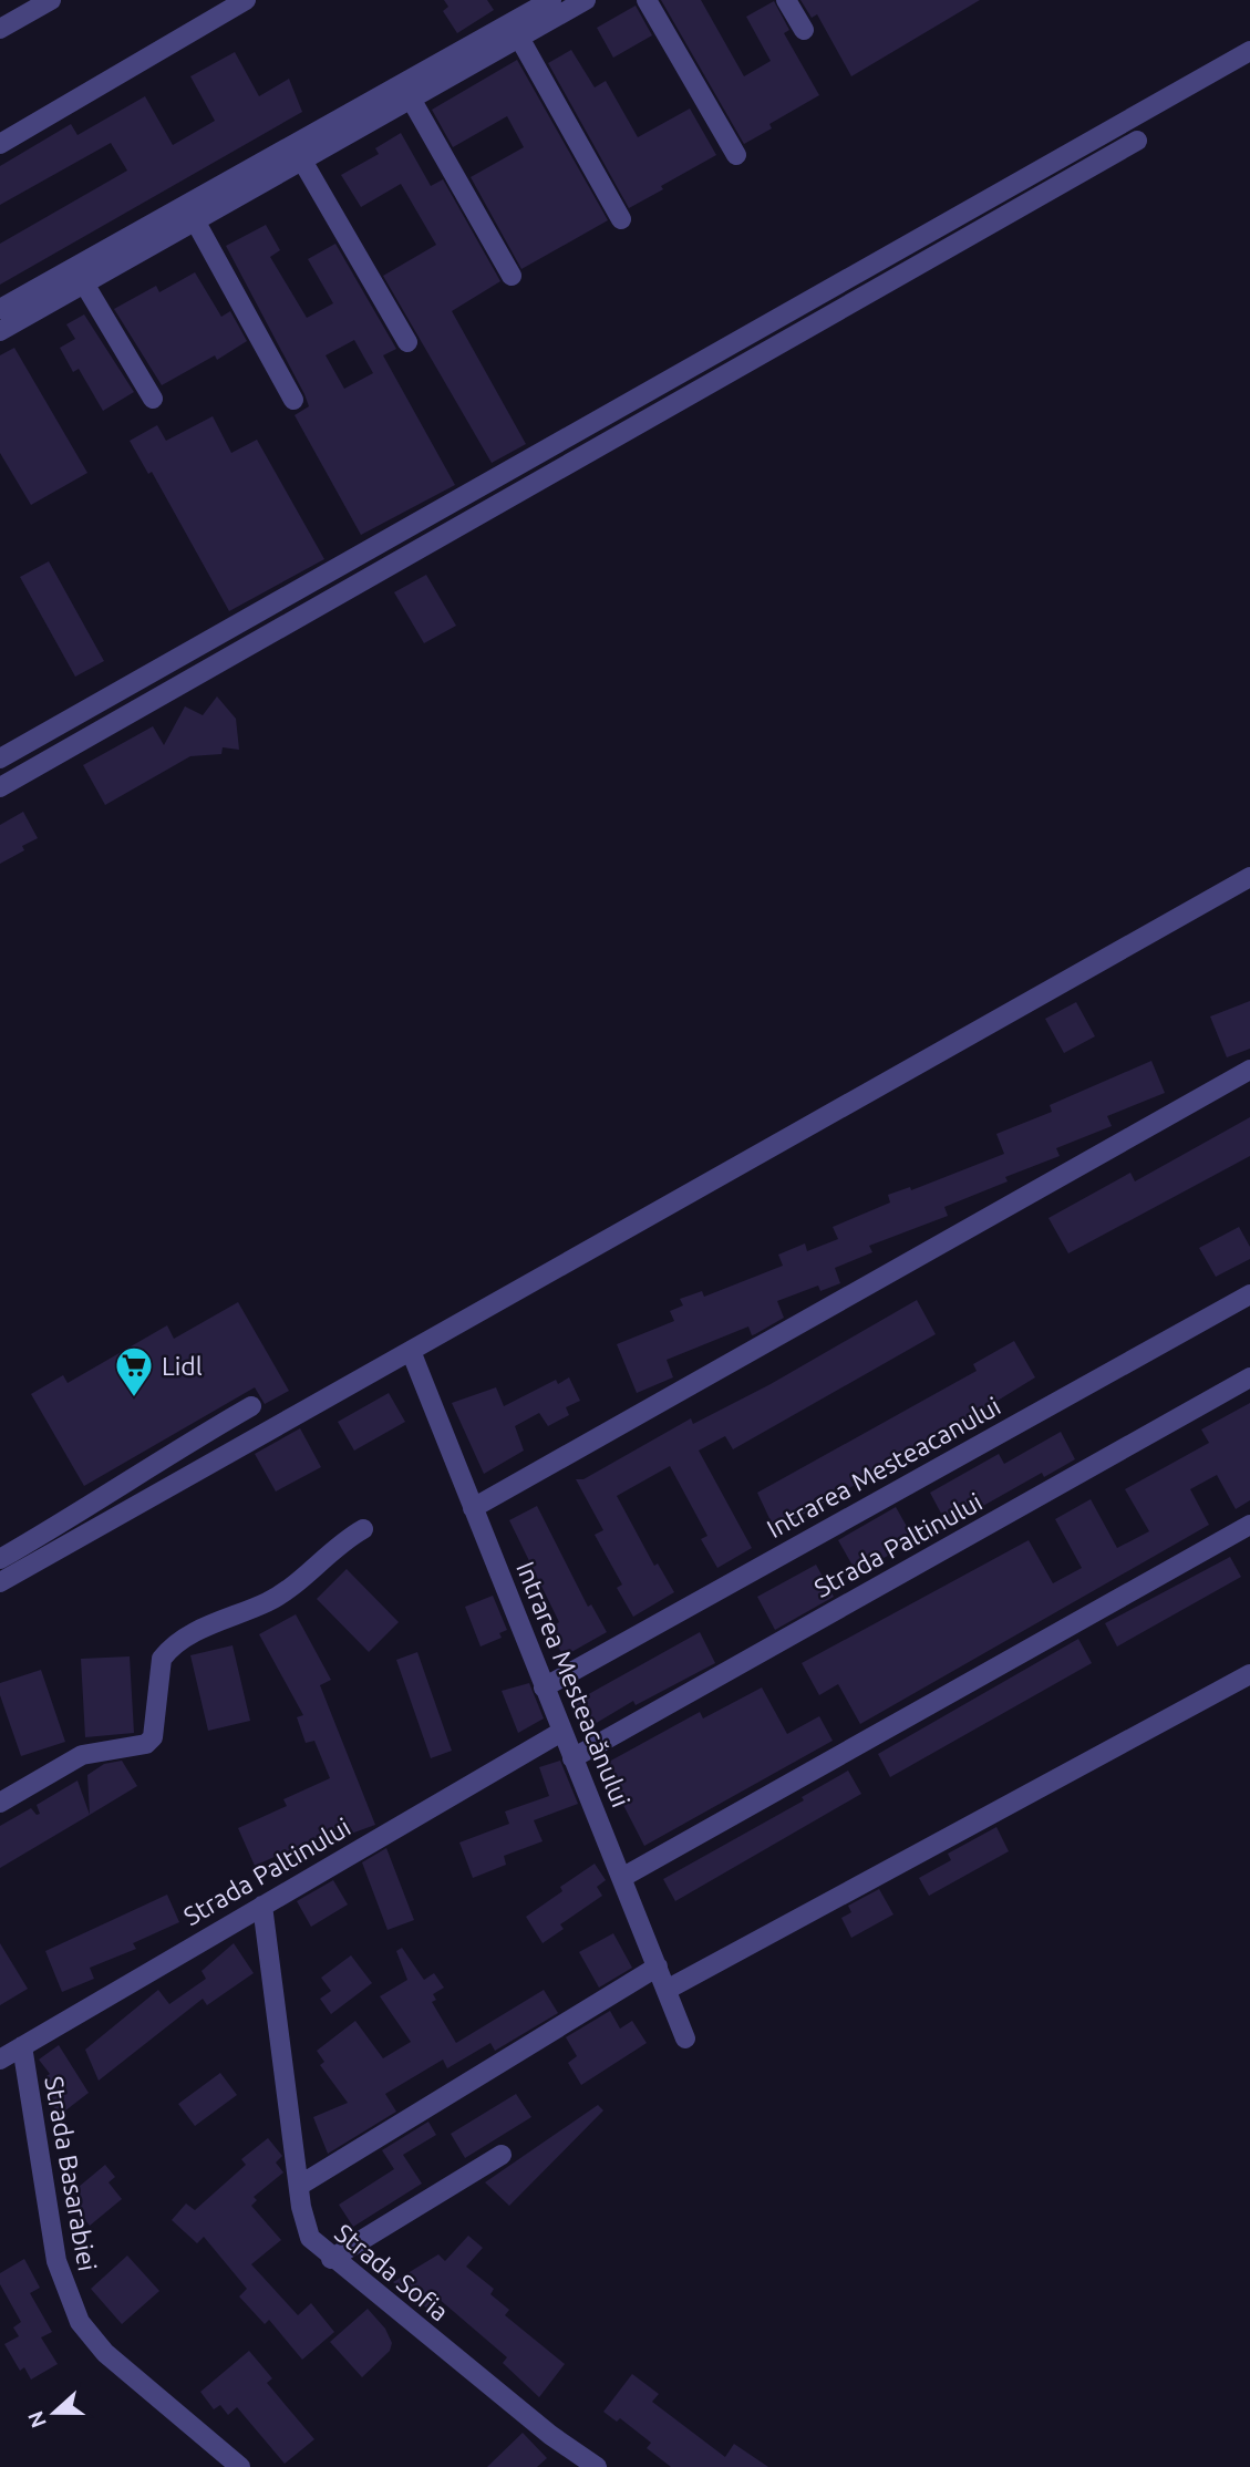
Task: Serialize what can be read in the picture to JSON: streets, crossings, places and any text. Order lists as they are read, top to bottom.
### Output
{
  "streets": {
    "street": [
      "Intrarea Mesteacanului",
      "Strada Paltinului",
      "Intrarea Mesteacănului",
      "Strada Basarabiei",
      "Strada Sofia"
    ]
  },
  "crossings": [
    ["Intrarea Mesteacanului", "Intrarea Mesteacănului"],
    ["Strada Paltinului", "Intrarea Mesteacănului"],
    ["Strada Paltinului", "Strada Basarabiei"],
    ["Strada Paltinului", "Strada Sofia"]
  ],
  "places": {
    "supermarket": ["Lidl"]
  },
  "north": "left"
}
